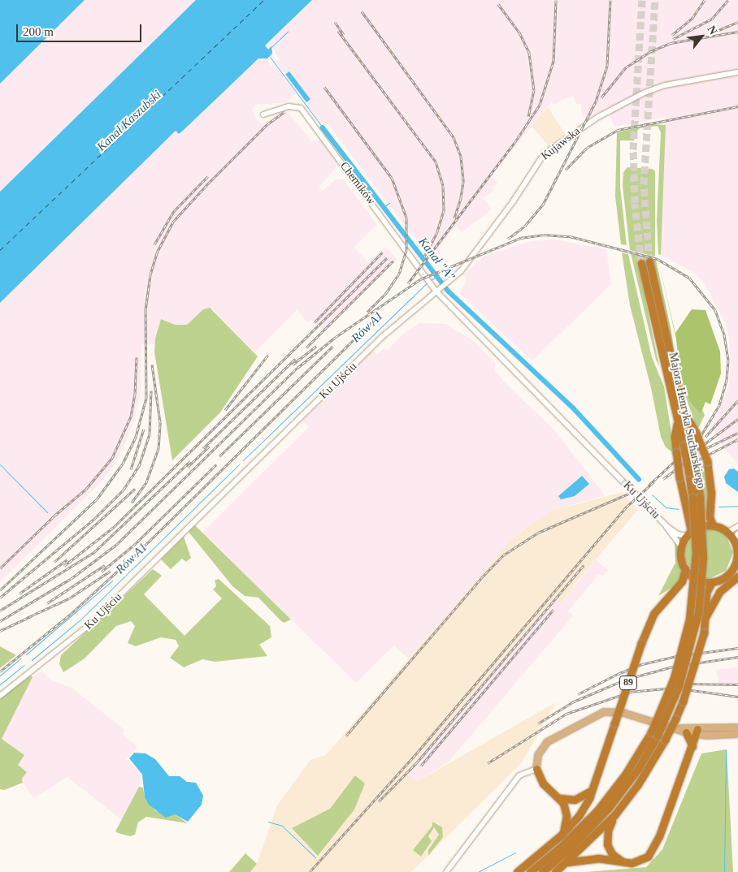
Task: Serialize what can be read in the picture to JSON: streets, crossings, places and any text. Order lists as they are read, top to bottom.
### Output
{
  "streets": {
    "highway": ["Majora Henryka Sucharskiego", "89"],
    "street": ["Kujawska", "Chemików", "Ku Ujściu"]
  },
  "crossings": [
    ["Kujawska", "Chemików"],
    ["Kujawska", "Ku Ujściu"],
    ["Chemików", "Ku Ujściu"],
    ["Ku Ujściu", "89"]
  ],
  "water": ["Kanał Kaszubski", "Kanał \"A\"", "Rów A1"],
  "scale_bar": "200 m",
  "north": "top right"
}
